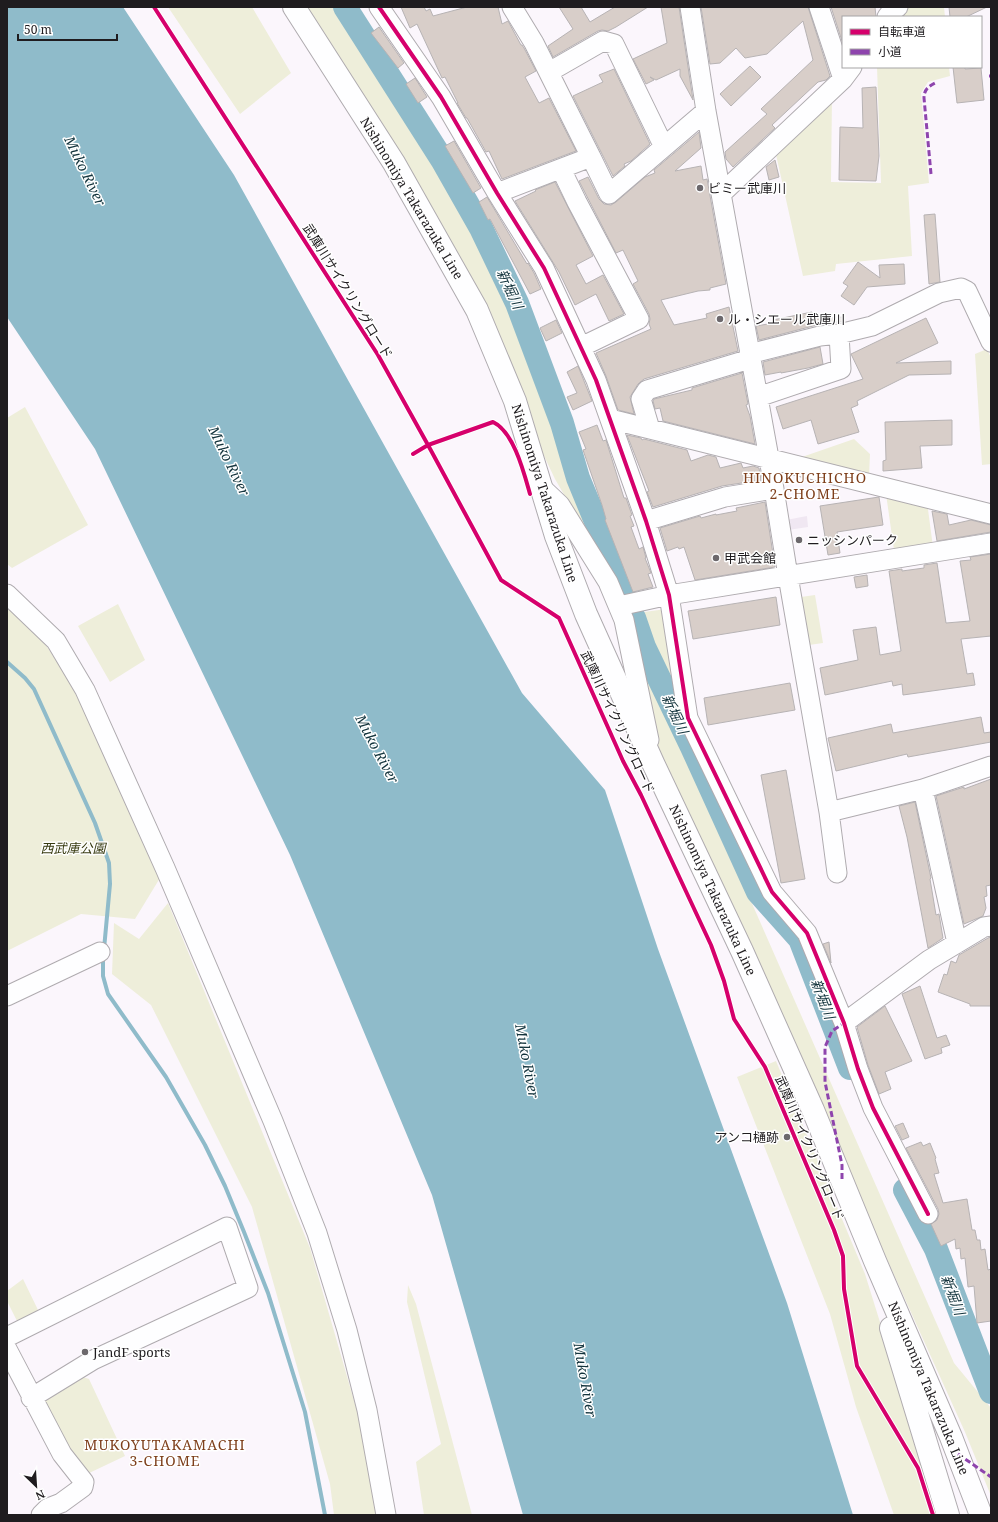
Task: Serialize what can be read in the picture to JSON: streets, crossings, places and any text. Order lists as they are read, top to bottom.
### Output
{
  "streets": {
    "main road": ["Nishinomiya Takarazuka Line"],
    "cycle path": ["武庫川サイクリングロード"]
  },
  "districts": ["HINOKUCHICHO 2-CHOME", "MUKOYUTAKAMACHI 3-CHOME"],
  "water": ["Muko River", "新堀川"],
  "parks": ["西武庫公園"],
  "places": [
    "ビミー武庫川",
    "ル・シエール武庫川",
    "ニッシンパーク",
    "甲武会館",
    "アンコ樋跡",
    "JandF sports"
  ],
  "legend": ["自転車道", "小道"],
  "scale_bar": "50 m",
  "north": "bottom right"
}
